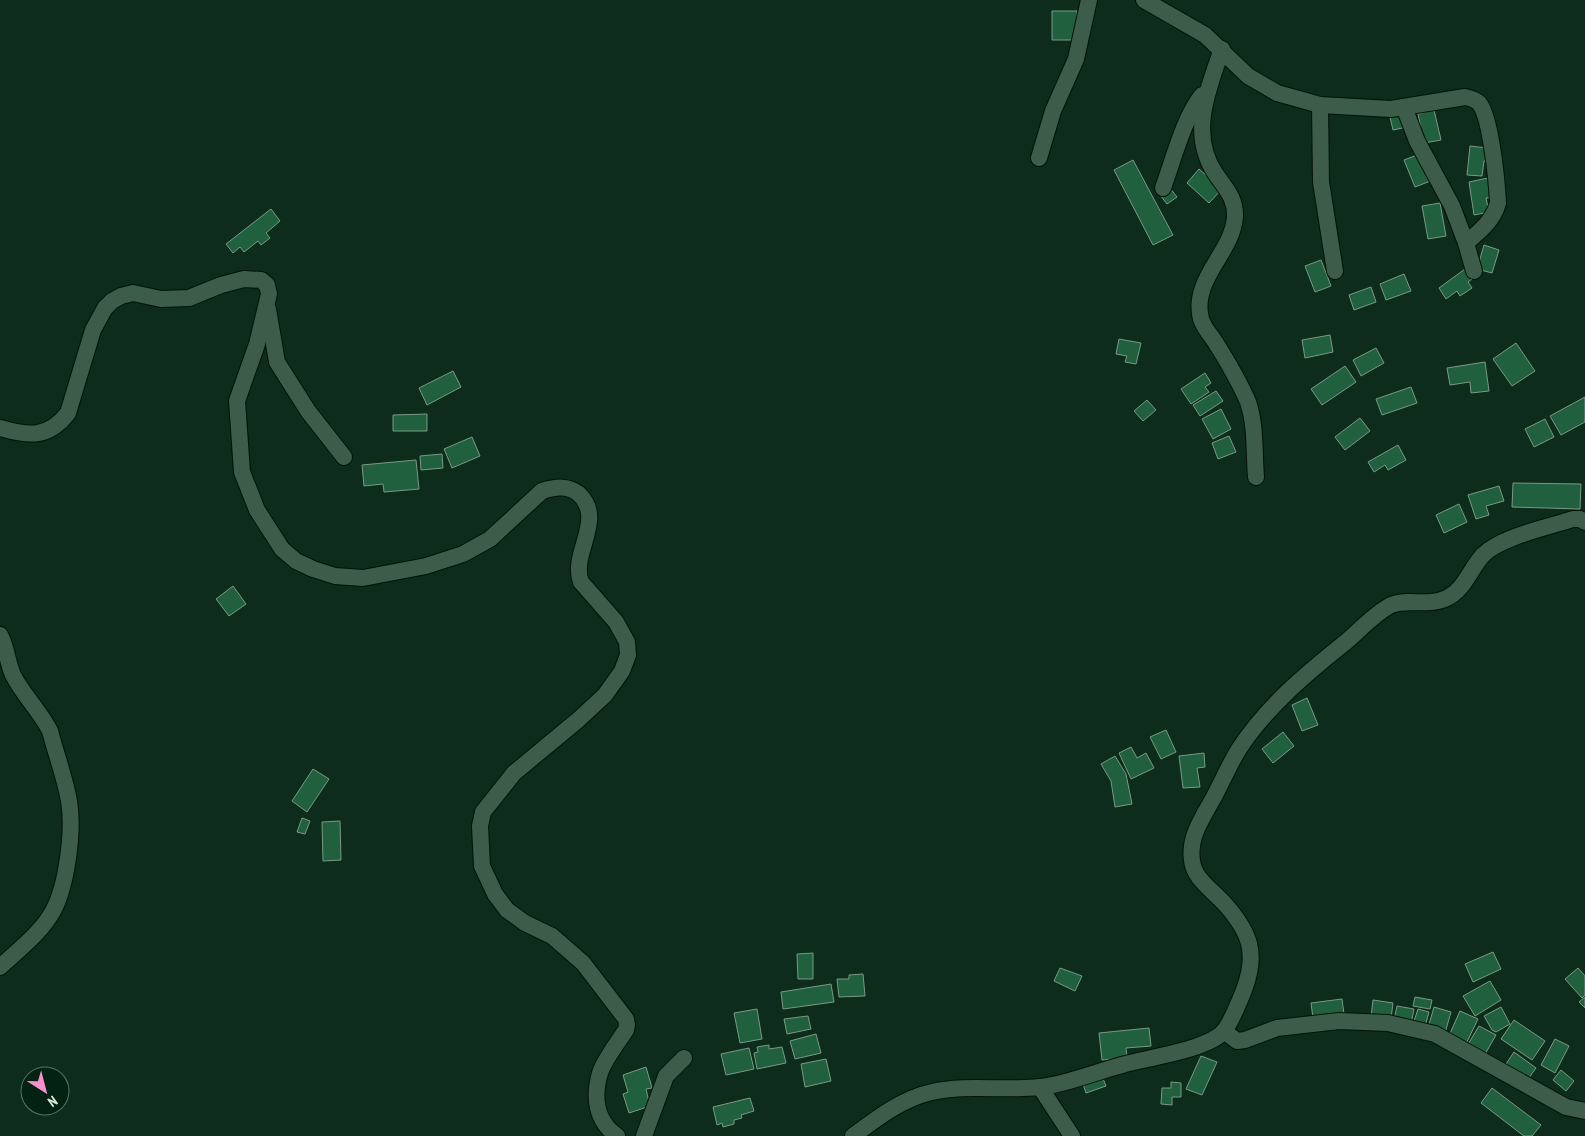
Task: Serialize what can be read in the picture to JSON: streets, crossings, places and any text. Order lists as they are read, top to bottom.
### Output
{
  "north": "bottom right"
}
